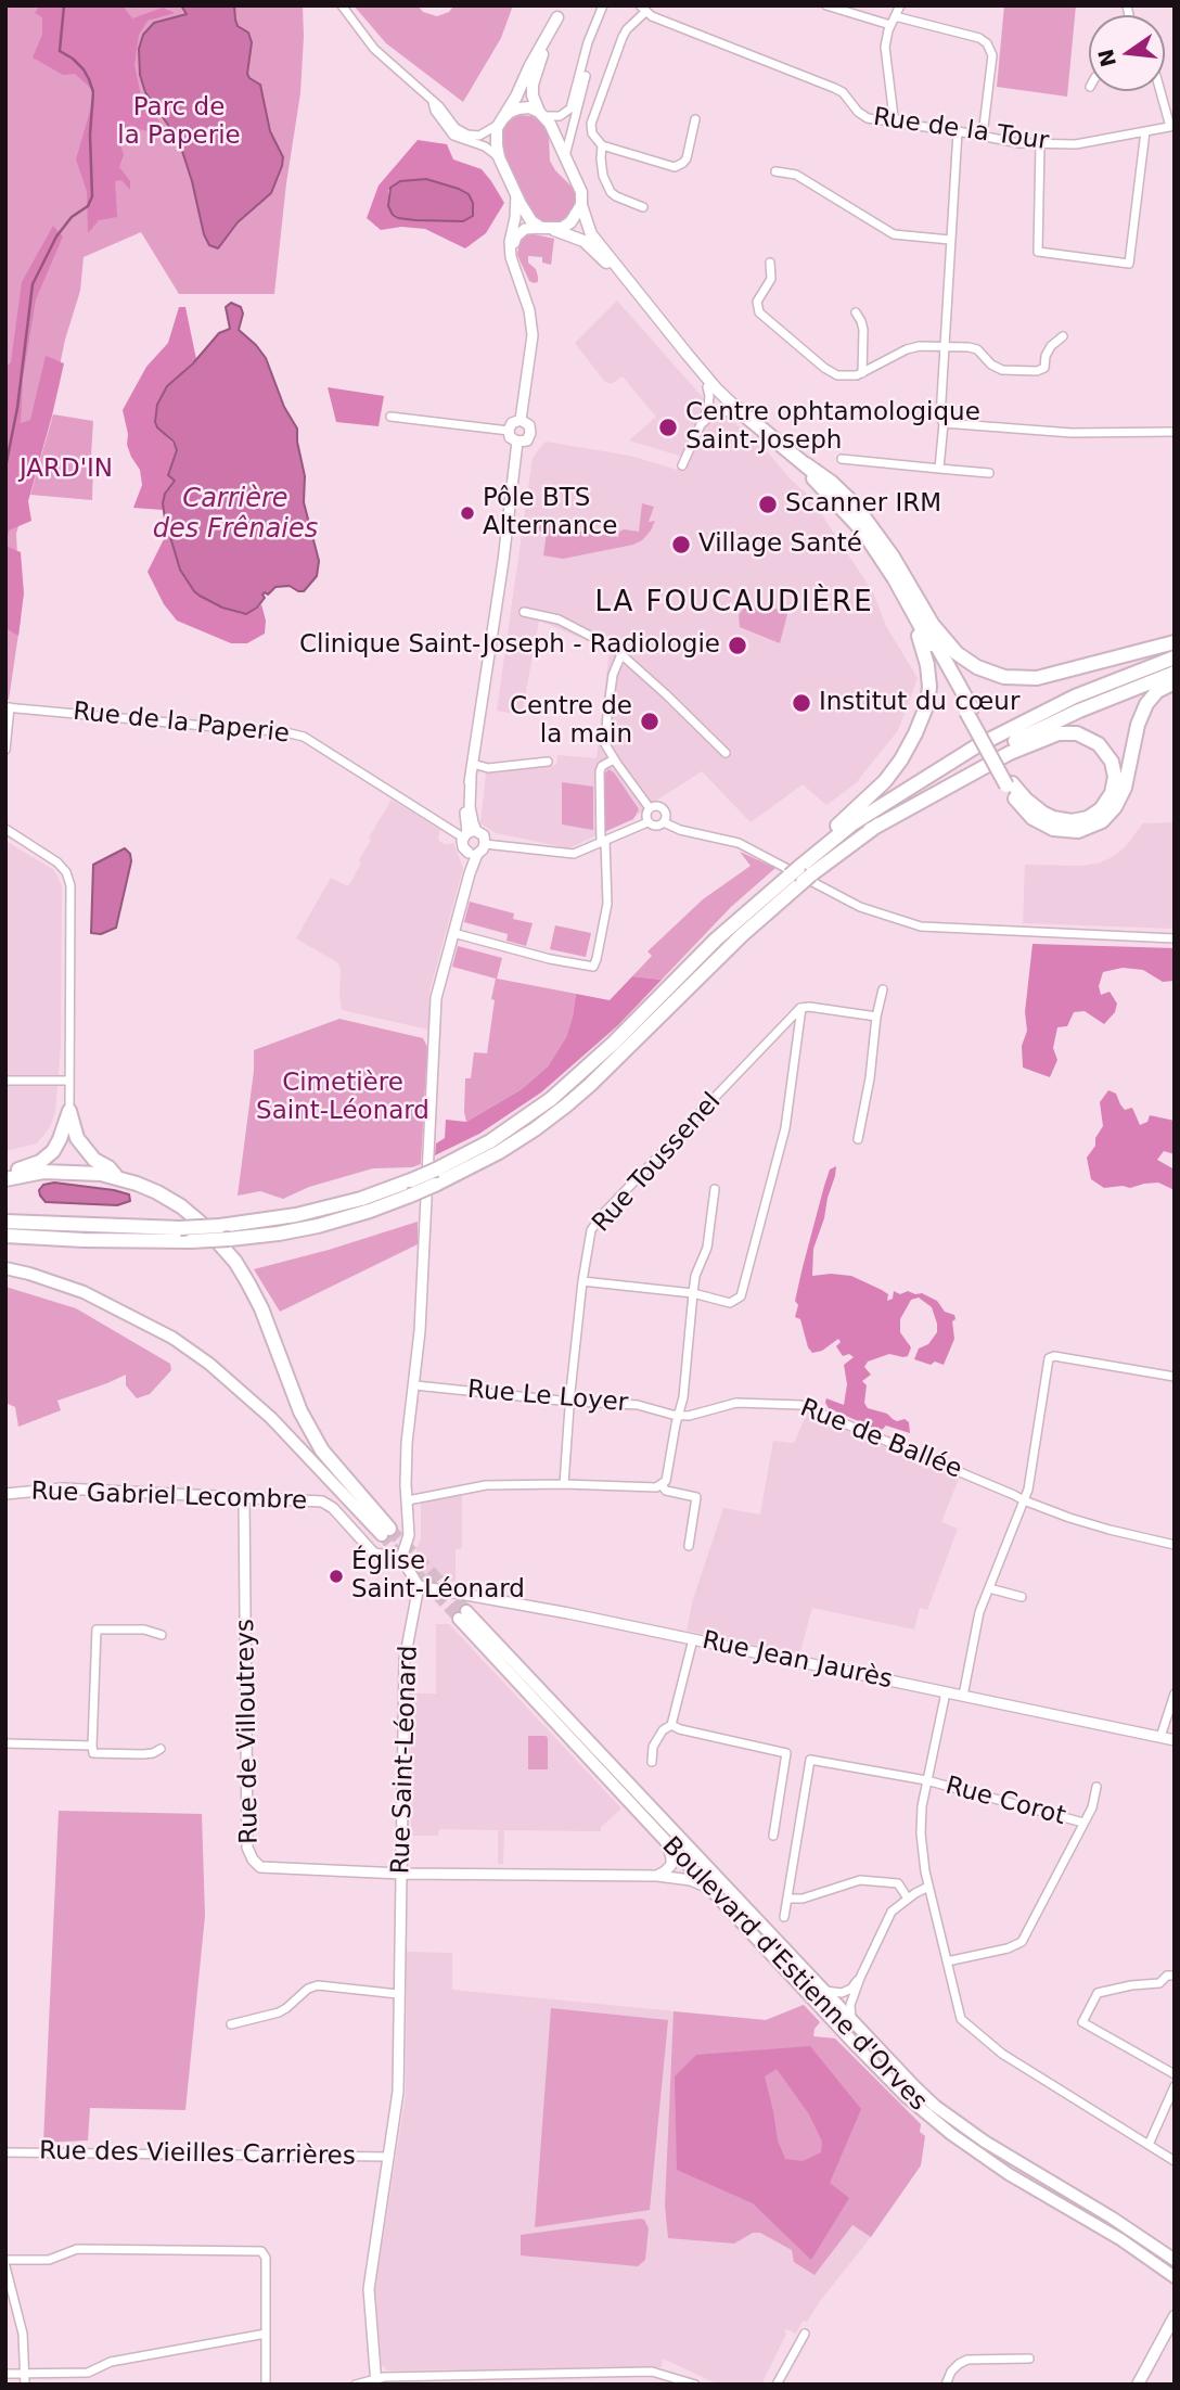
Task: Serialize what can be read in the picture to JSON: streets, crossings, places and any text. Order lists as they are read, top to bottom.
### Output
{
  "streets": {
    "main road": ["Boulevard d'Estienne d'Orves"],
    "street": [
      "Rue de la Tour",
      "Rue de la Paperie",
      "Rue Toussenel",
      "Rue Le Loyer",
      "Rue de Ballée",
      "Rue Gabriel Lecombre",
      "Rue Jean Jaurès",
      "Rue de Villoutreys",
      "Rue Saint-Léonard",
      "Rue Corot",
      "Rue des Vieilles Carrières"
    ]
  },
  "crossings": [
    ["Rue Toussenel", "Rue Le Loyer"],
    ["Rue Le Loyer", "Rue de Ballée"],
    ["Rue Gabriel Lecombre", "Rue de Villoutreys"],
    ["Rue Jean Jaurès", "Rue Saint-Léonard"],
    ["Rue de Villoutreys", "Rue Saint-Léonard"],
    ["Rue Saint-Léonard", "Rue des Vieilles Carrières"]
  ],
  "districts": ["LA FOUCAUDIÈRE"],
  "water": ["Carrière des Frênaies"],
  "parks": ["Parc de la Paperie", "JARD'IN", "Cimetière Saint-Léonard"],
  "places": [
    "Centre ophtamologique Saint-Joseph",
    "Scanner IRM",
    "Pôle BTS Alternance",
    "Village Santé",
    "Clinique Saint-Joseph - Radiologie",
    "Institut du cœur",
    "Centre de la main",
    "Église Saint-Léonard"
  ],
  "north": "left"
}
